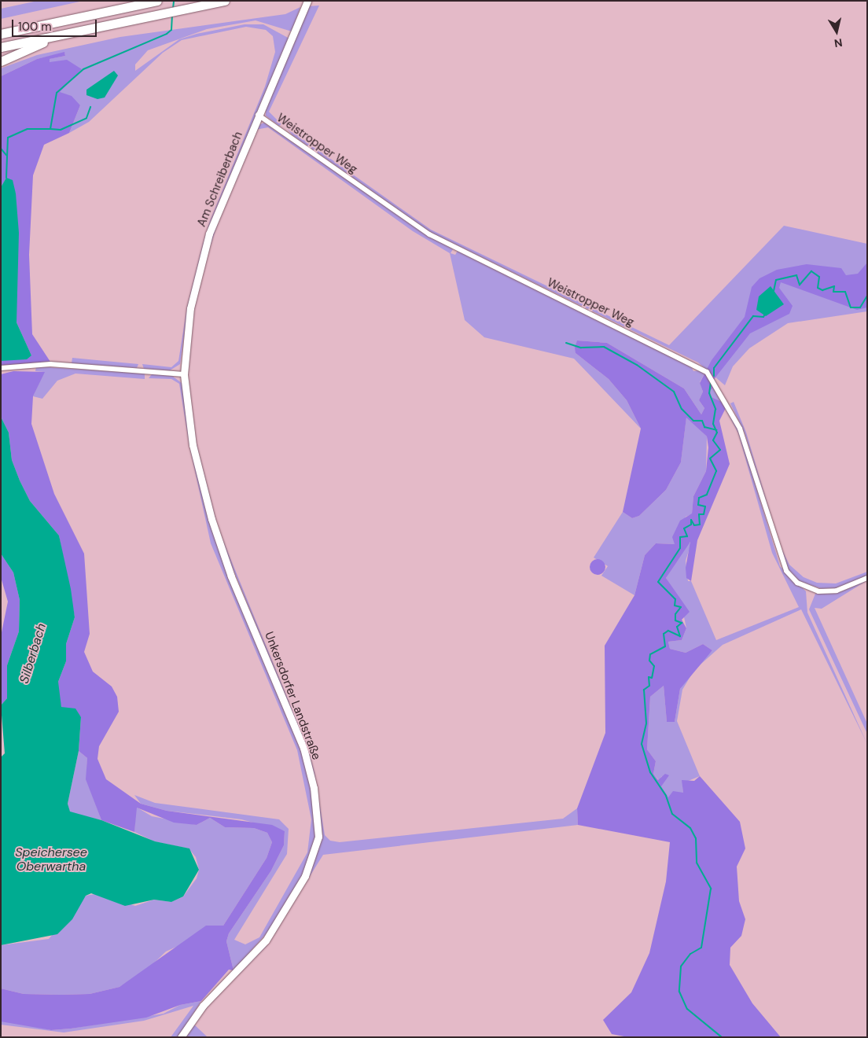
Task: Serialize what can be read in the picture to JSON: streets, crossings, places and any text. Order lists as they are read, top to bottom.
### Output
{
  "streets": {
    "street": ["Weistropper Weg", "Am Schreiberbach", "Unkersdorfer Landstraße"]
  },
  "crossings": [
    ["Weistropper Weg", "Am Schreiberbach"],
    ["Am Schreiberbach", "Unkersdorfer Landstraße"]
  ],
  "water": ["Silberbach", "Speichersee Oberwartha"],
  "scale_bar": "100 m",
  "north": "bottom"
}
